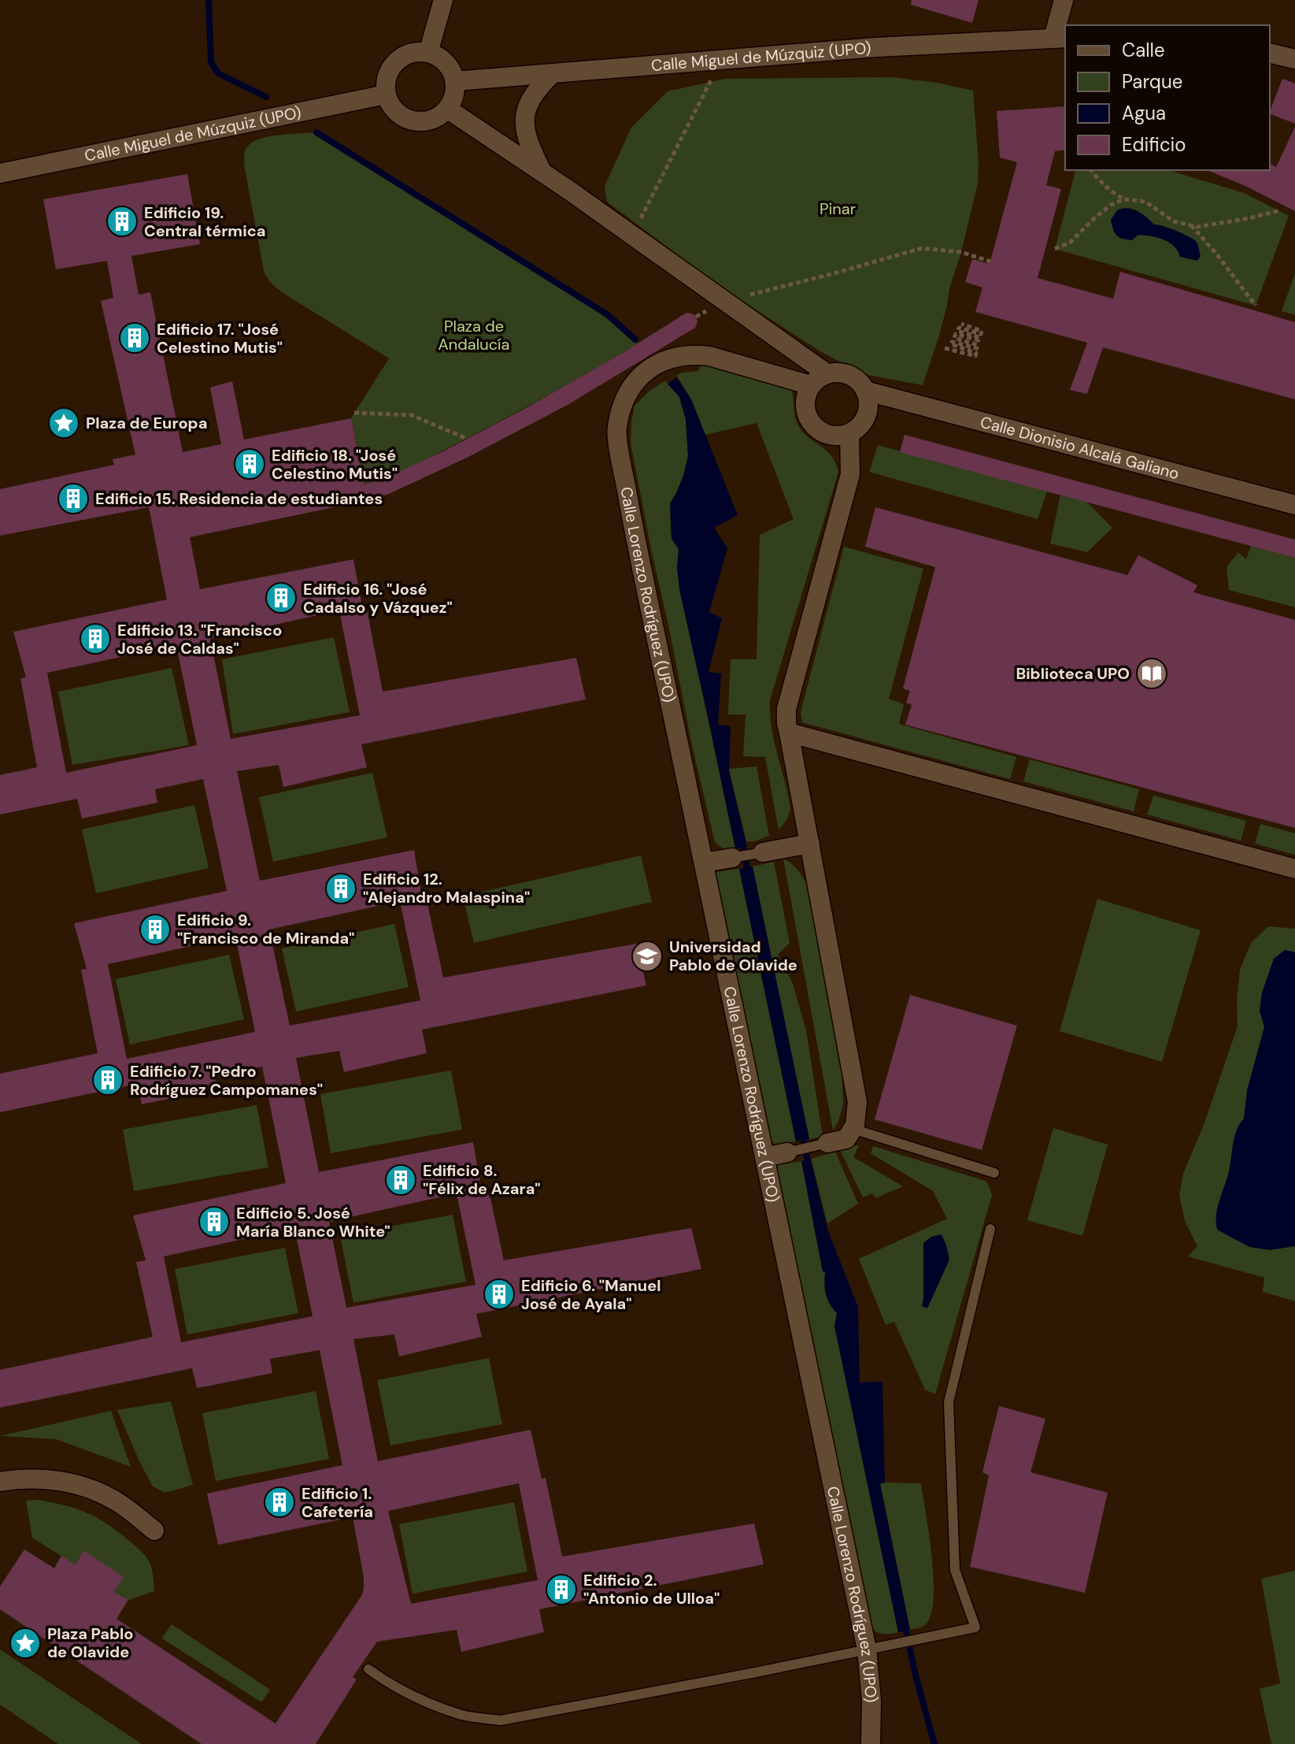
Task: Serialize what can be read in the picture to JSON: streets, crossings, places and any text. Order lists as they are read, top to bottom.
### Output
{
  "streets": {
    "street": ["Calle Miguel de Múzquiz (UPO)", "Calle Dionisio Alcalá Galiano", "Calle Lorenzo Rodríguez (UPO)"]
  },
  "crossings": [
    ["Calle Dionisio Alcalá Galiano", "Calle Lorenzo Rodríguez (UPO)"]
  ],
  "parks": ["Pinar", "Plaza de Andalucía"],
  "places": {
    "building": [
      "Edificio 19. Central térmica",
      "Edificio 17. \"José Celestino Mutis\"",
      "Edificio 18. \"José Celestino Mutis\"",
      "Edificio 15. Residencia de estudiantes",
      "Edificio 16. \"José Cadalso y Vázquez\"",
      "Edificio 13. \"Francisco José de Caldas\"",
      "Edificio 12. \"Alejandro Malaspina\"",
      "Edificio 9. \"Francisco de Miranda\"",
      "Edificio 7. \"Pedro Rodríguez Campomanes\"",
      "Edificio 8. \"Félix de Azara\"",
      "Edificio 5. José María Blanco White\"",
      "Edificio 6. \"Manuel José de Ayala\"",
      "Edificio 1. Cafetería",
      "Edificio 2. \"Antonio de Ulloa\""
    ],
    "place": ["Plaza de Europa", "Plaza Pablo de Olavide"],
    "library": ["Biblioteca UPO"],
    "school or university": ["Universidad Pablo de Olavide"]
  },
  "legend": [
    "Calle",
    "Parque",
    "Agua",
    "Edificio"
  ]
}
